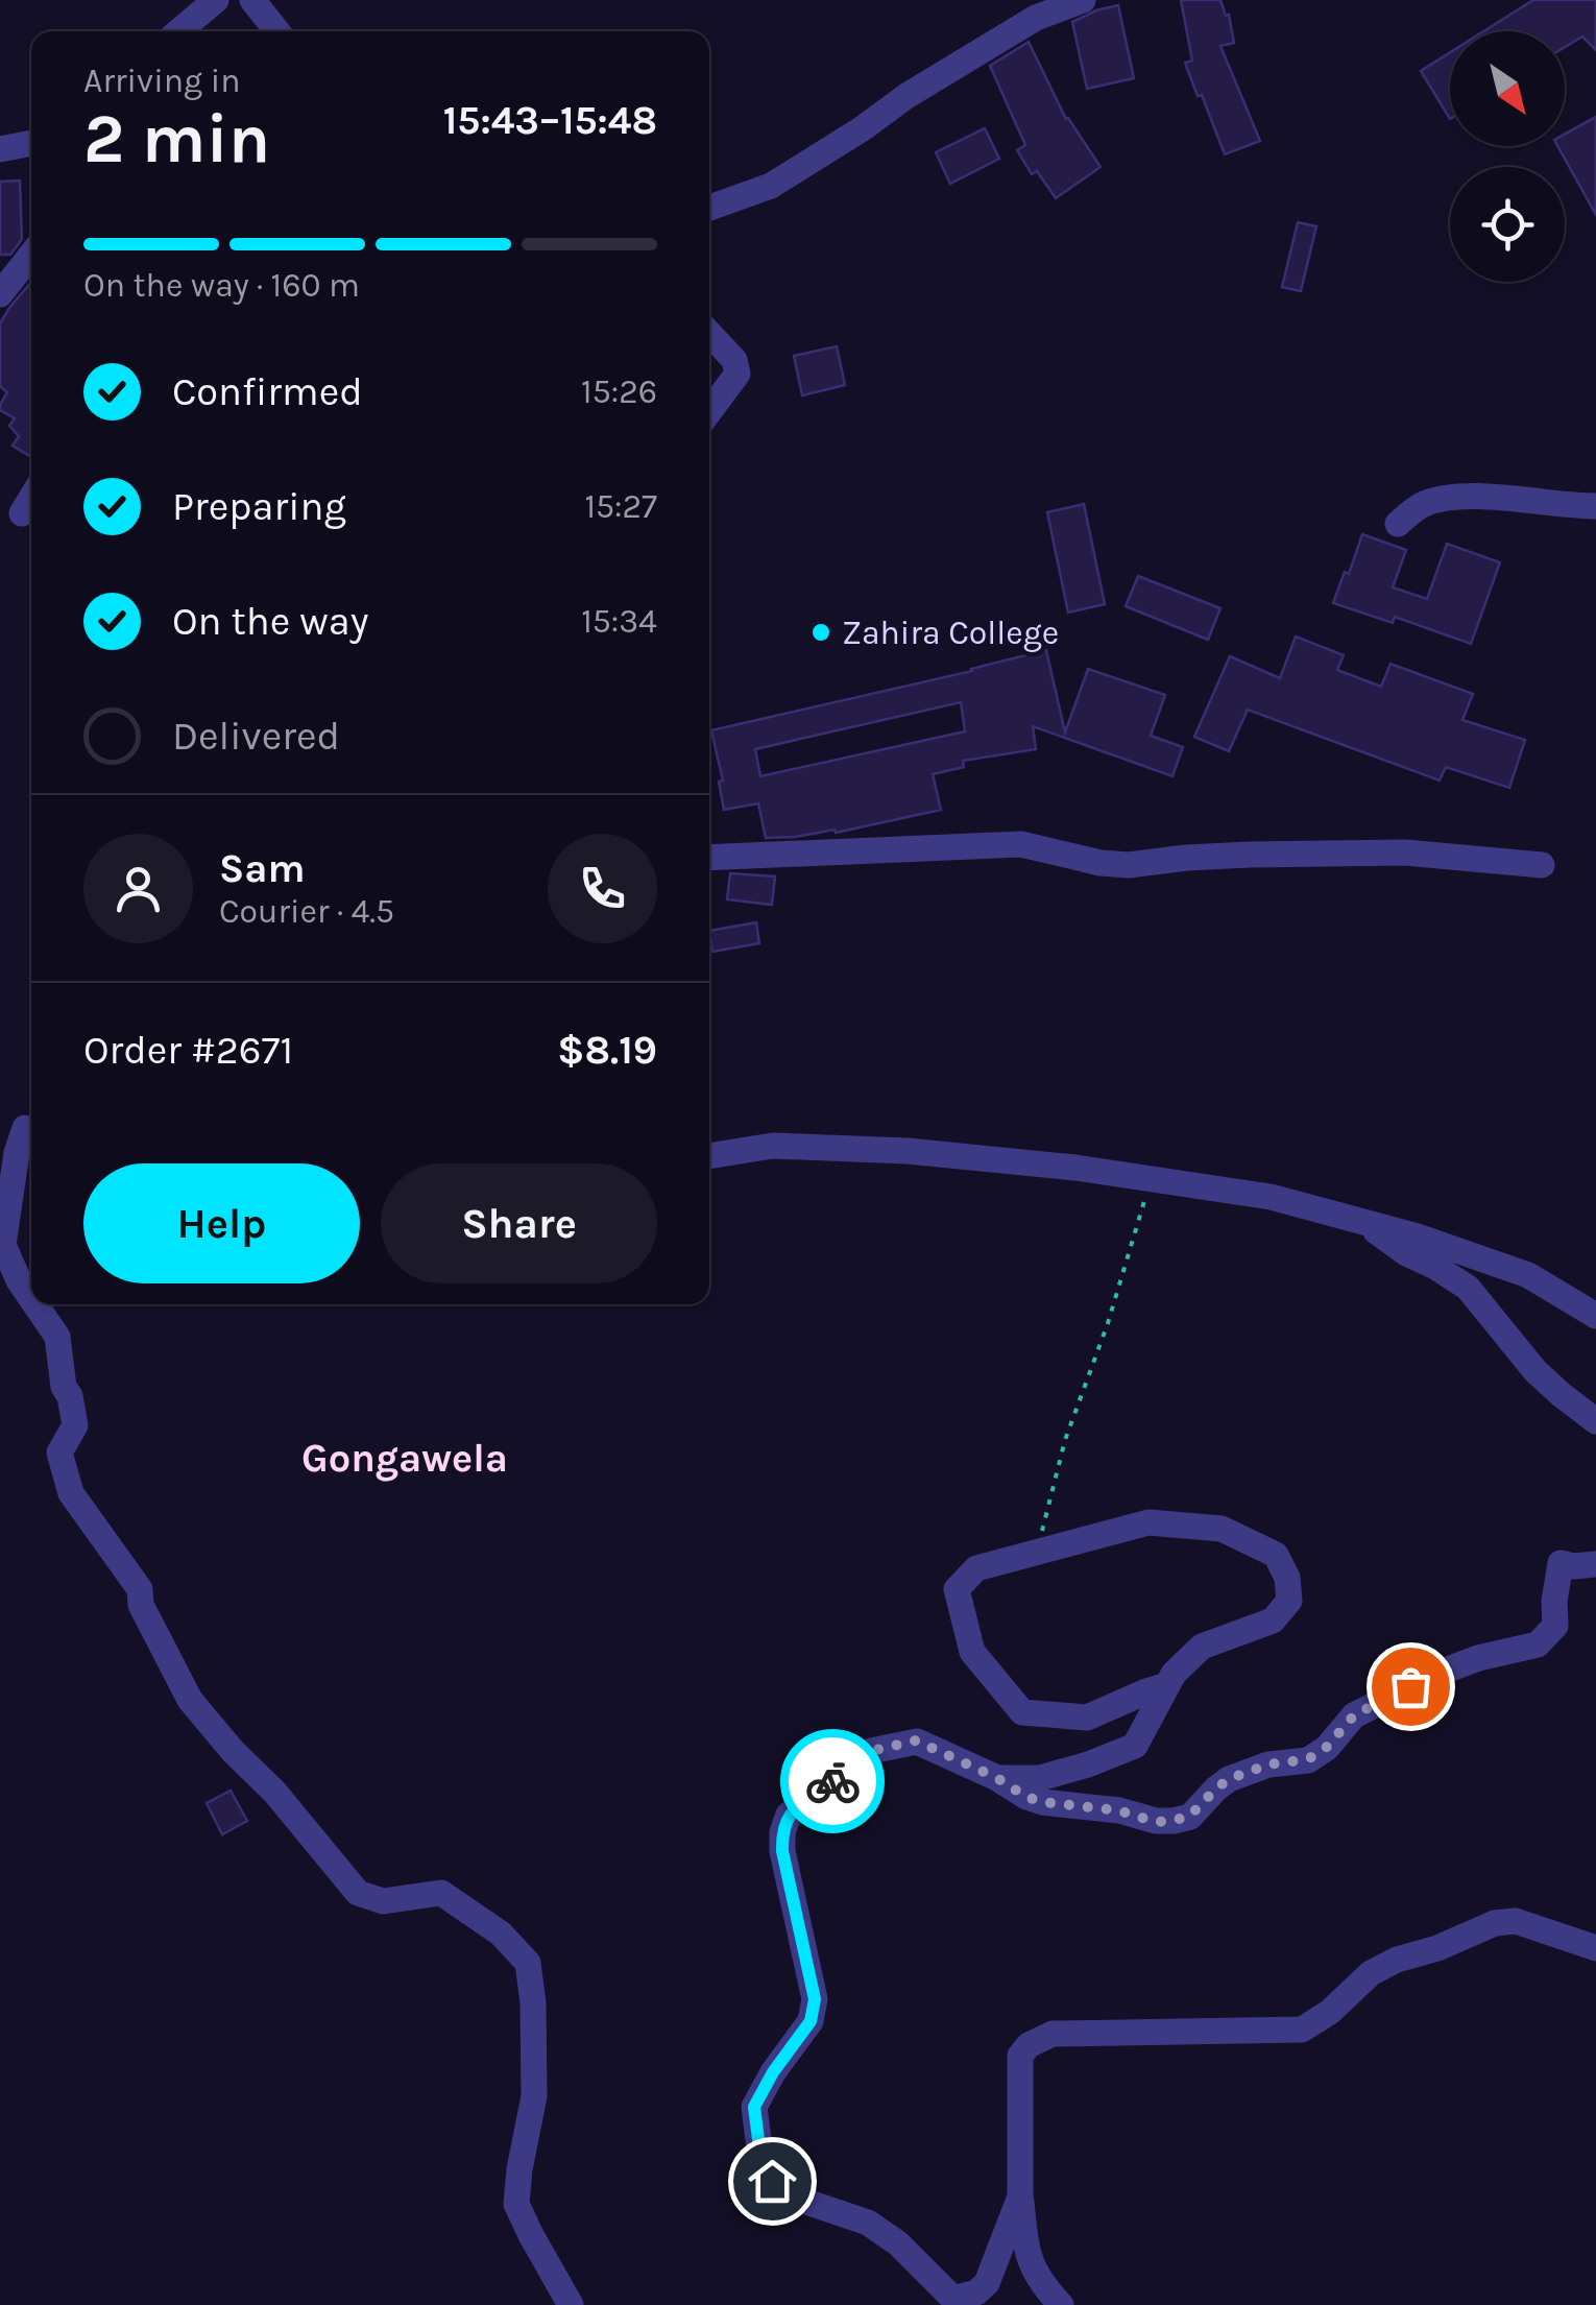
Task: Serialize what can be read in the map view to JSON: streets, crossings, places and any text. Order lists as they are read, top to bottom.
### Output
{
  "districts": ["Gongawela"],
  "places": ["Zahira College"],
  "north": "bottom right",
  "page": {
    "heading": ["2 min", "Arriving in", "15:43–15:48"],
    "panel": [
      "Sam",
      "Courier · 4.5",
      "Order #2671",
      "$8.19"
    ],
    "bar": "On the way · 160 m",
    "list": [
      ["Confirmed", "15:26"],
      ["Preparing", "15:27"],
      ["On the way", "15:34"],
      "Delivered"
    ],
    "buttons": ["Help", "Share"]
  }
}
